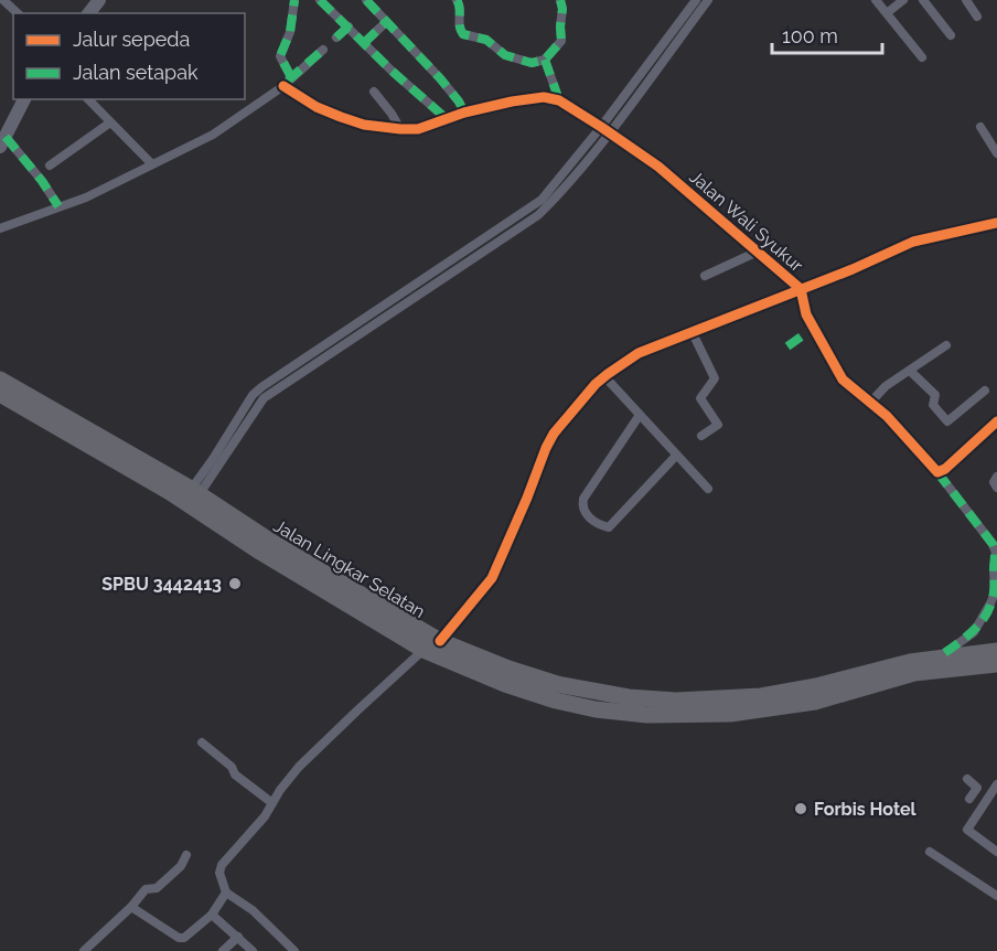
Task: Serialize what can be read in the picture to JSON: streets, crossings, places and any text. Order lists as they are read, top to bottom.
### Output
{
  "streets": {
    "highway": ["Jalan Lingkar Selatan"],
    "street": ["Jalan Wali Syukur"]
  },
  "crossings": [
    ["Jalan Wali Syukur", "Jalan Lingkar Selatan"]
  ],
  "places": ["SPBU 3442413", "Forbis Hotel"],
  "legend": ["Jalur sepeda", "Jalan setapak"],
  "scale_bar": "100 m"
}
